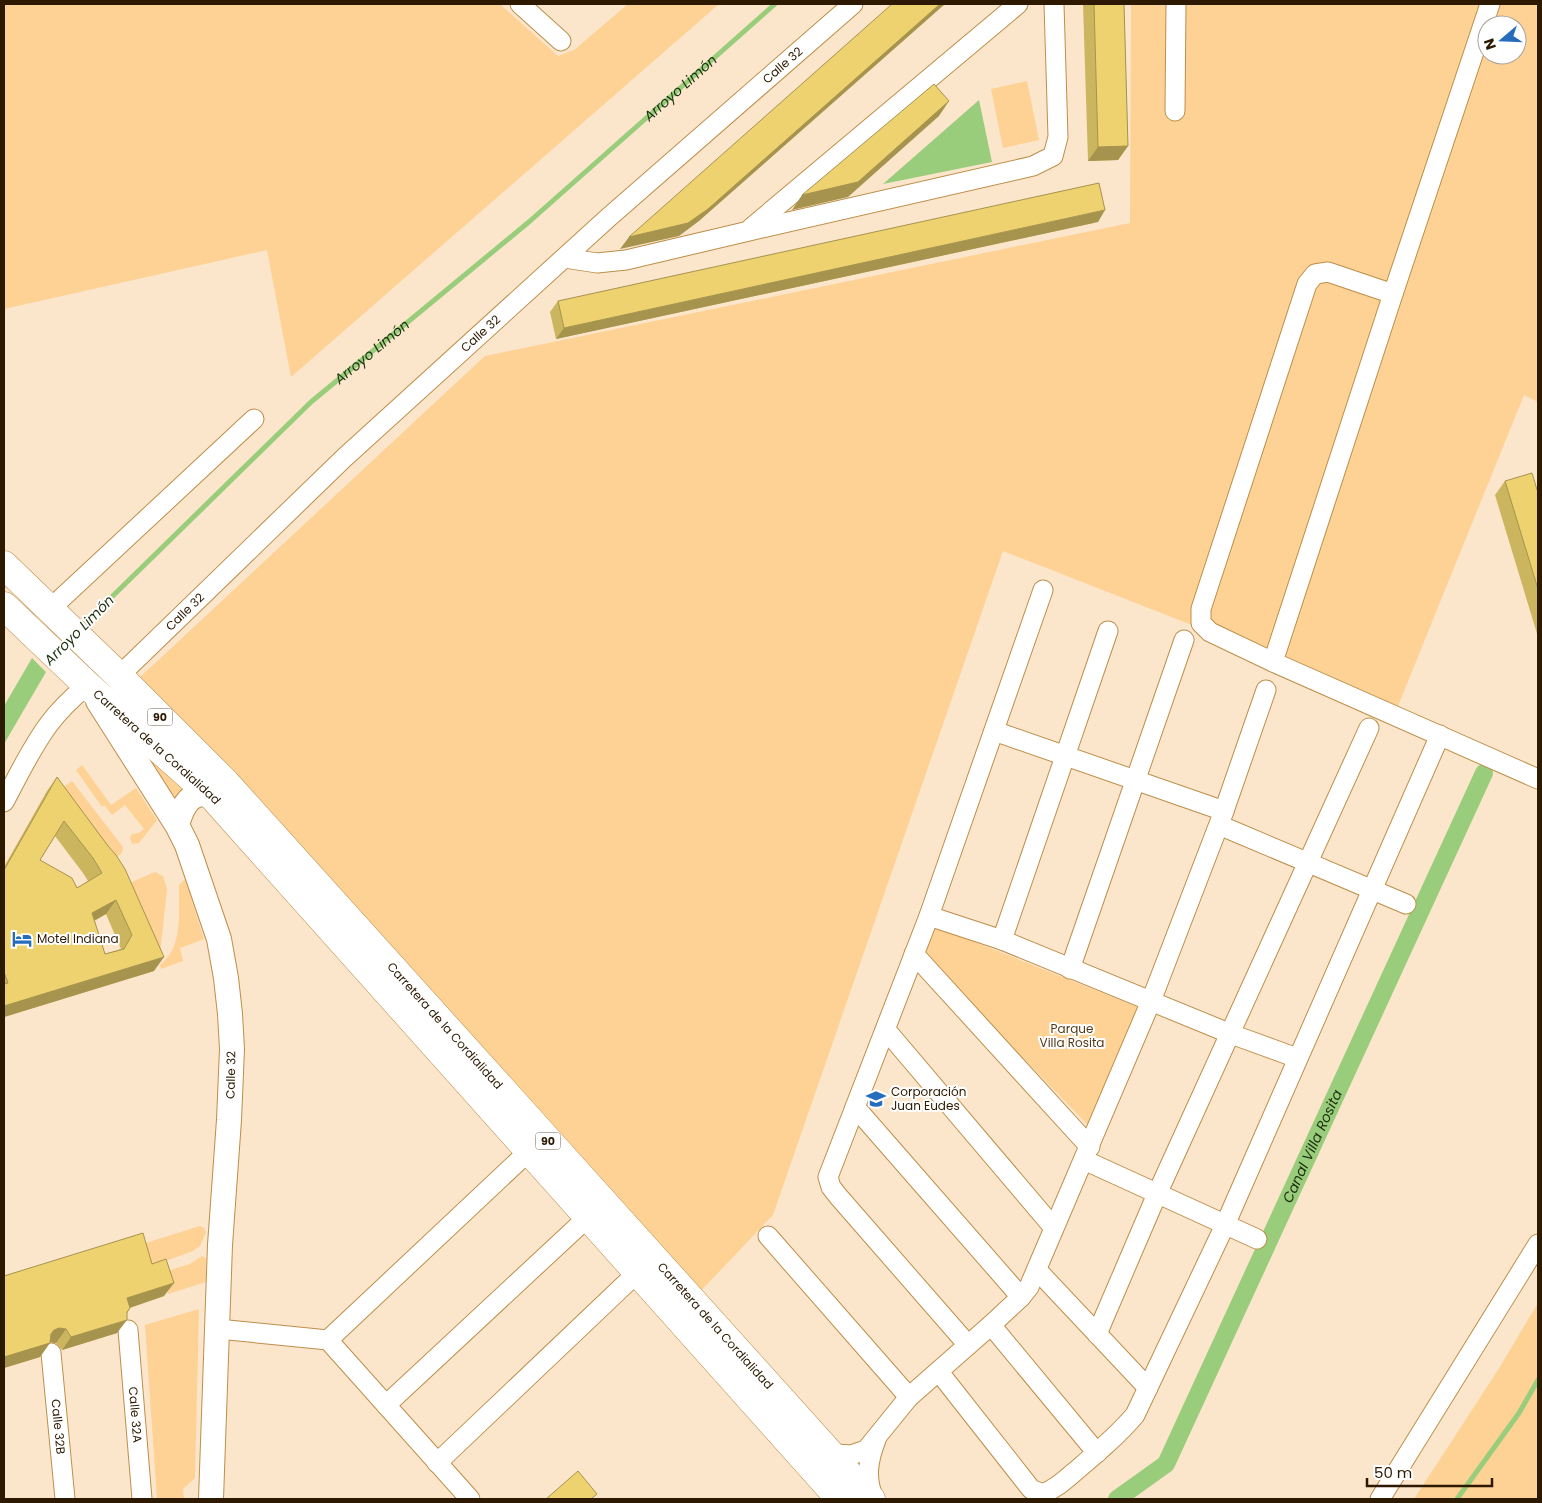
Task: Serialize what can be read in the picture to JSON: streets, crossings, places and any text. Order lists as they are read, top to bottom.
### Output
{
  "streets": {
    "highway": ["90", "Carretera de la Cordialidad"],
    "street": ["Calle 32", "Calle 32A", "Calle 32B"]
  },
  "crossings": [
    ["Calle 32", "Carretera de la Cordialidad"]
  ],
  "water": ["Arroyo Limón", "Canal Villa Rosita"],
  "parks": ["Parque Villa Rosita"],
  "places": {
    "hotel": ["Motel Indiana"],
    "school or university": ["Corporación Juan Eudes"]
  },
  "scale_bar": "50 m",
  "north": "left"
}
